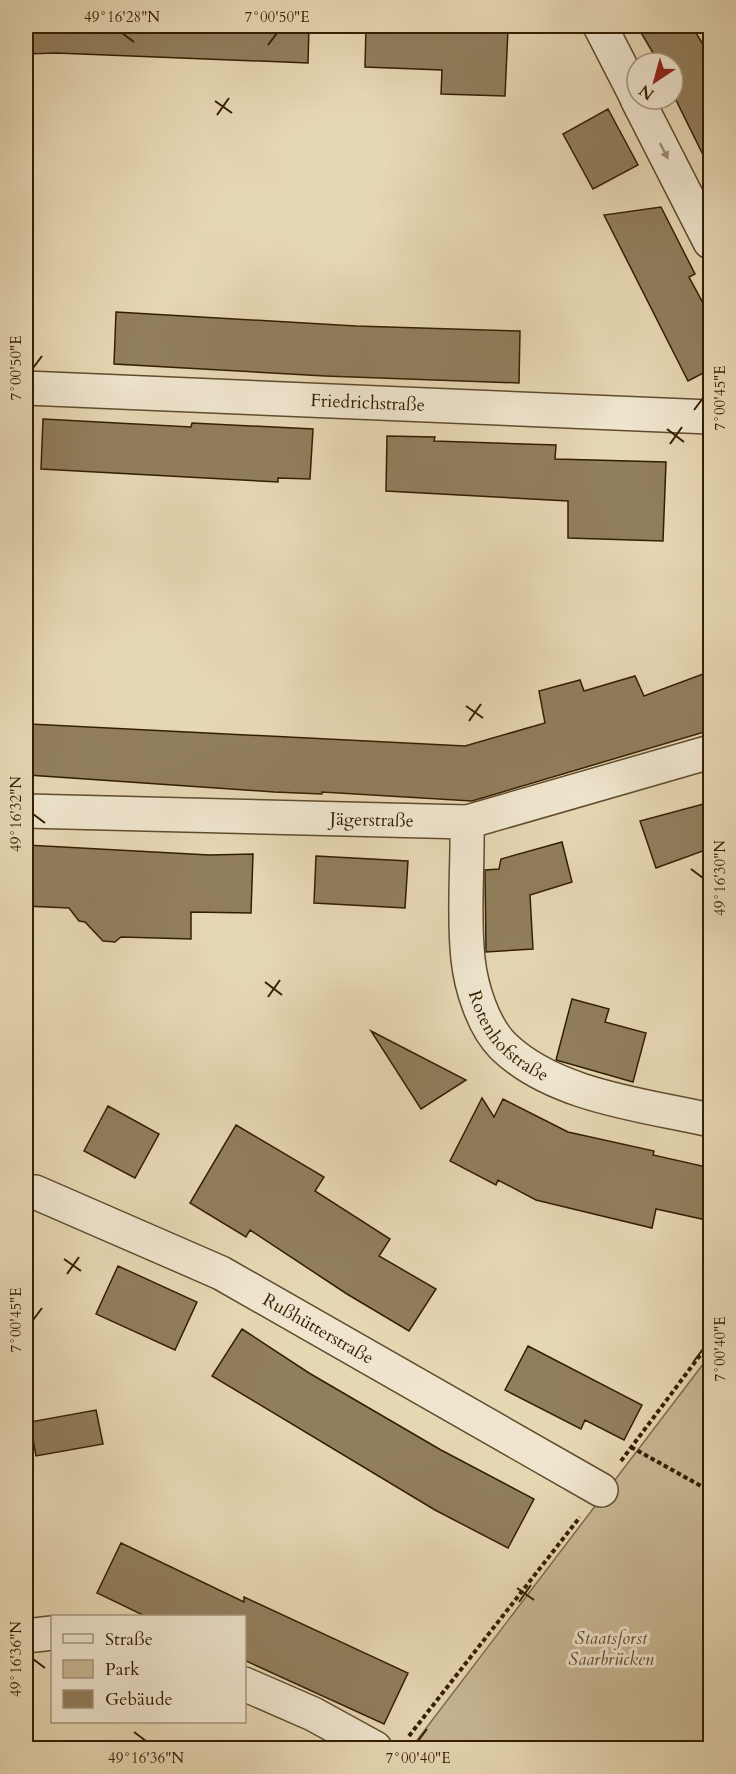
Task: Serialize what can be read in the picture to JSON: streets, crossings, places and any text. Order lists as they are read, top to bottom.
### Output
{
  "streets": {
    "street": [
      "Friedrichstraße",
      "Jägerstraße",
      "Rotenhofstraße",
      "Rußhütterstraße"
    ]
  },
  "crossings": [
    ["Jägerstraße", "Rotenhofstraße"]
  ],
  "parks": ["Staatsforst Saarbrücken"],
  "legend": ["Straße", "Park", "Gebäude"],
  "north": "bottom left",
  "coordinates": [
    "49°16'28\"N",
    "7°00'50\"E",
    "7°00'45\"E",
    "49°16'32\"N",
    "49°16'30\"N",
    "7°00'40\"E",
    "49°16'36\"N"
  ]
}
